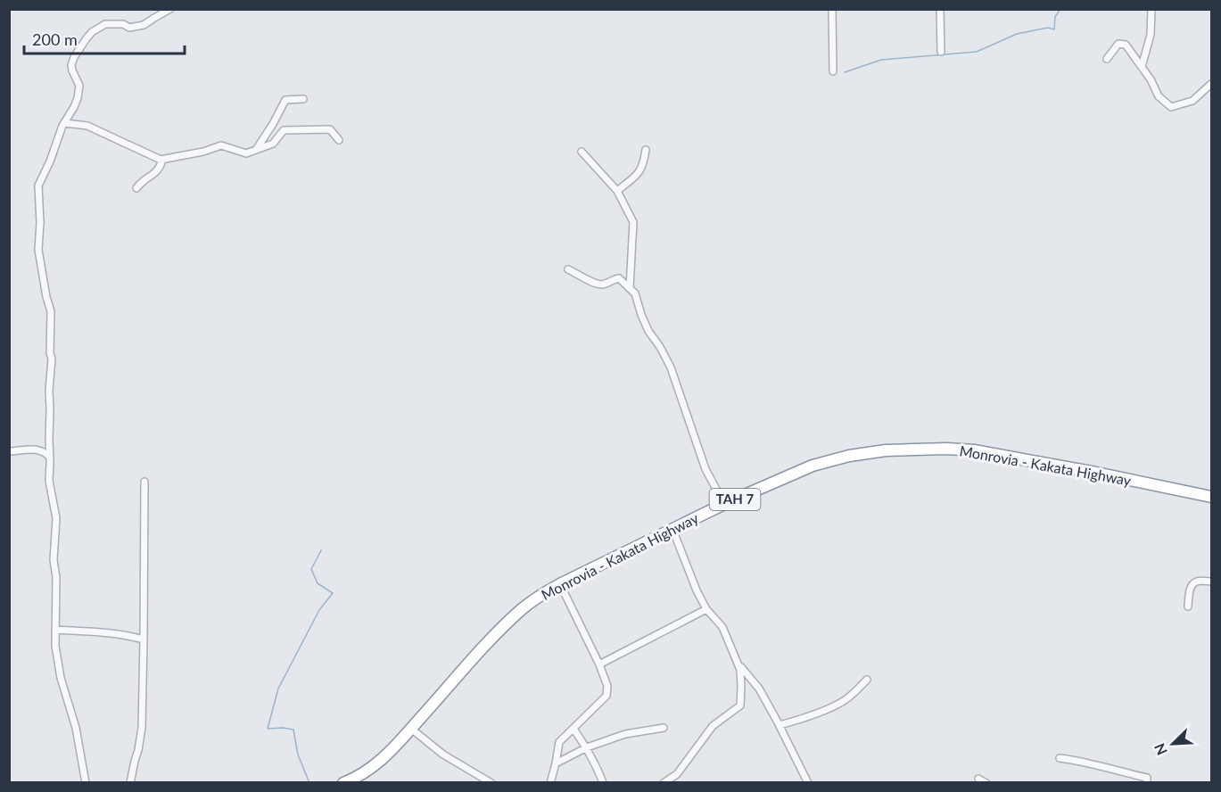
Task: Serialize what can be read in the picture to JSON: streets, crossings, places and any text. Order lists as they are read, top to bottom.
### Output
{
  "streets": {
    "highway": ["Monrovia - Kakata Highway", "TAH 7"]
  },
  "scale_bar": "200 m",
  "north": "bottom left"
}
